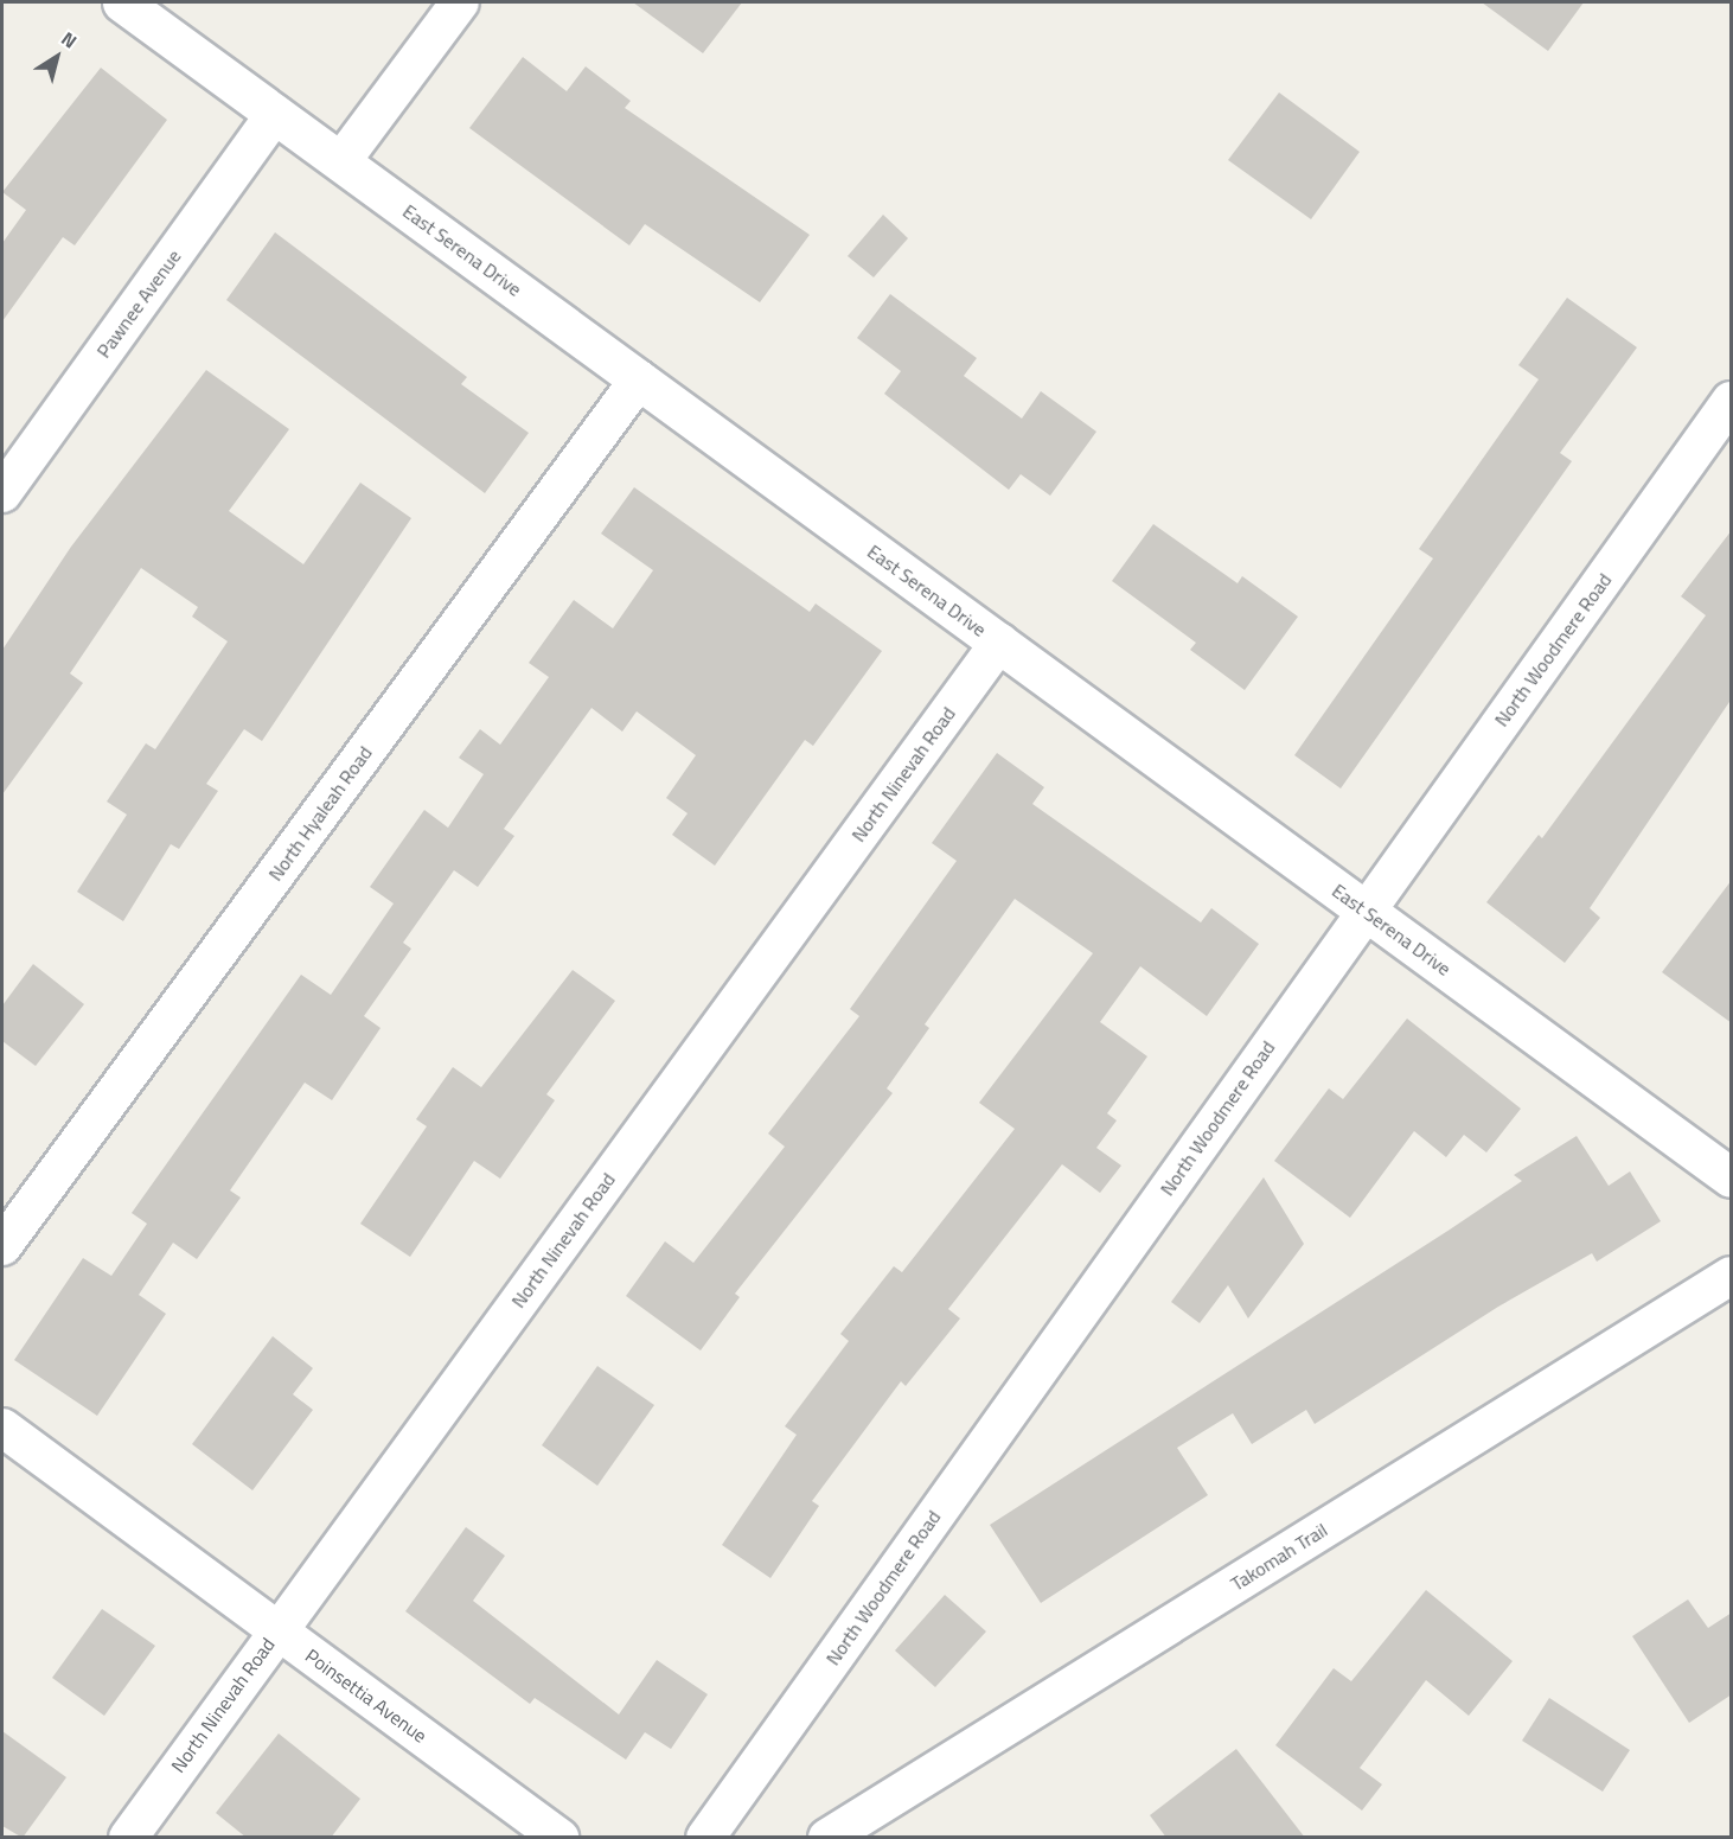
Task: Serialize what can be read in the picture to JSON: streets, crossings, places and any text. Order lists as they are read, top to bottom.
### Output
{
  "streets": {
    "street": [
      "East Serena Drive",
      "Pawnee Avenue",
      "North Woodmere Road",
      "North Ninevah Road",
      "North Hyaleah Road",
      "Takomah Trail",
      "Poinsettia Avenue"
    ]
  },
  "crossings": [
    ["East Serena Drive", "Pawnee Avenue"],
    ["East Serena Drive", "North Woodmere Road"],
    ["East Serena Drive", "North Ninevah Road"],
    ["East Serena Drive", "North Hyaleah Road"],
    ["North Ninevah Road", "Poinsettia Avenue"]
  ],
  "north": "top right"
}
